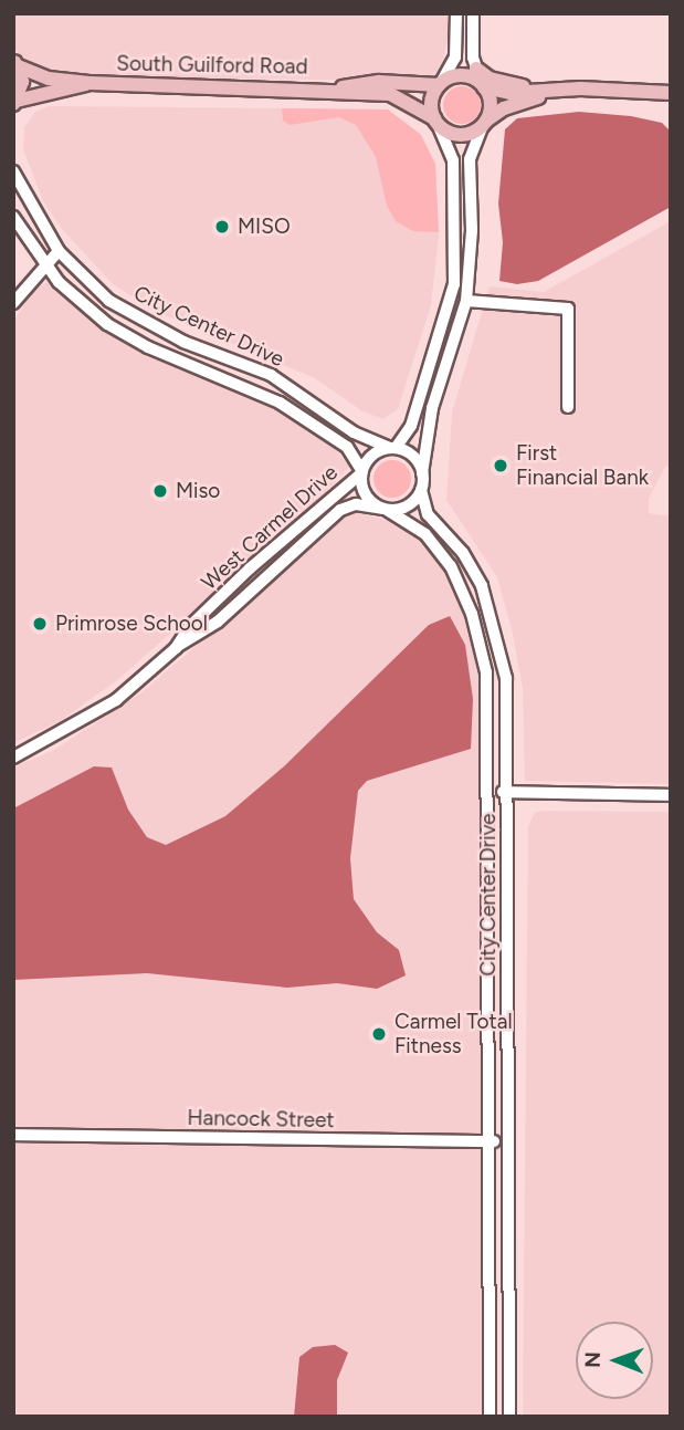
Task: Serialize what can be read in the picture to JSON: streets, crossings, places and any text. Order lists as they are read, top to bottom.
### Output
{
  "streets": {
    "main road": ["South Guilford Road"],
    "street": ["City Center Drive", "West Carmel Drive", "Hancock Street"]
  },
  "crossings": [
    ["City Center Drive", "West Carmel Drive"],
    ["City Center Drive", "Hancock Street"]
  ],
  "places": [
    "MISO",
    "First Financial Bank",
    "Miso",
    "Primrose School",
    "Carmel Total Fitness"
  ],
  "north": "left"
}
